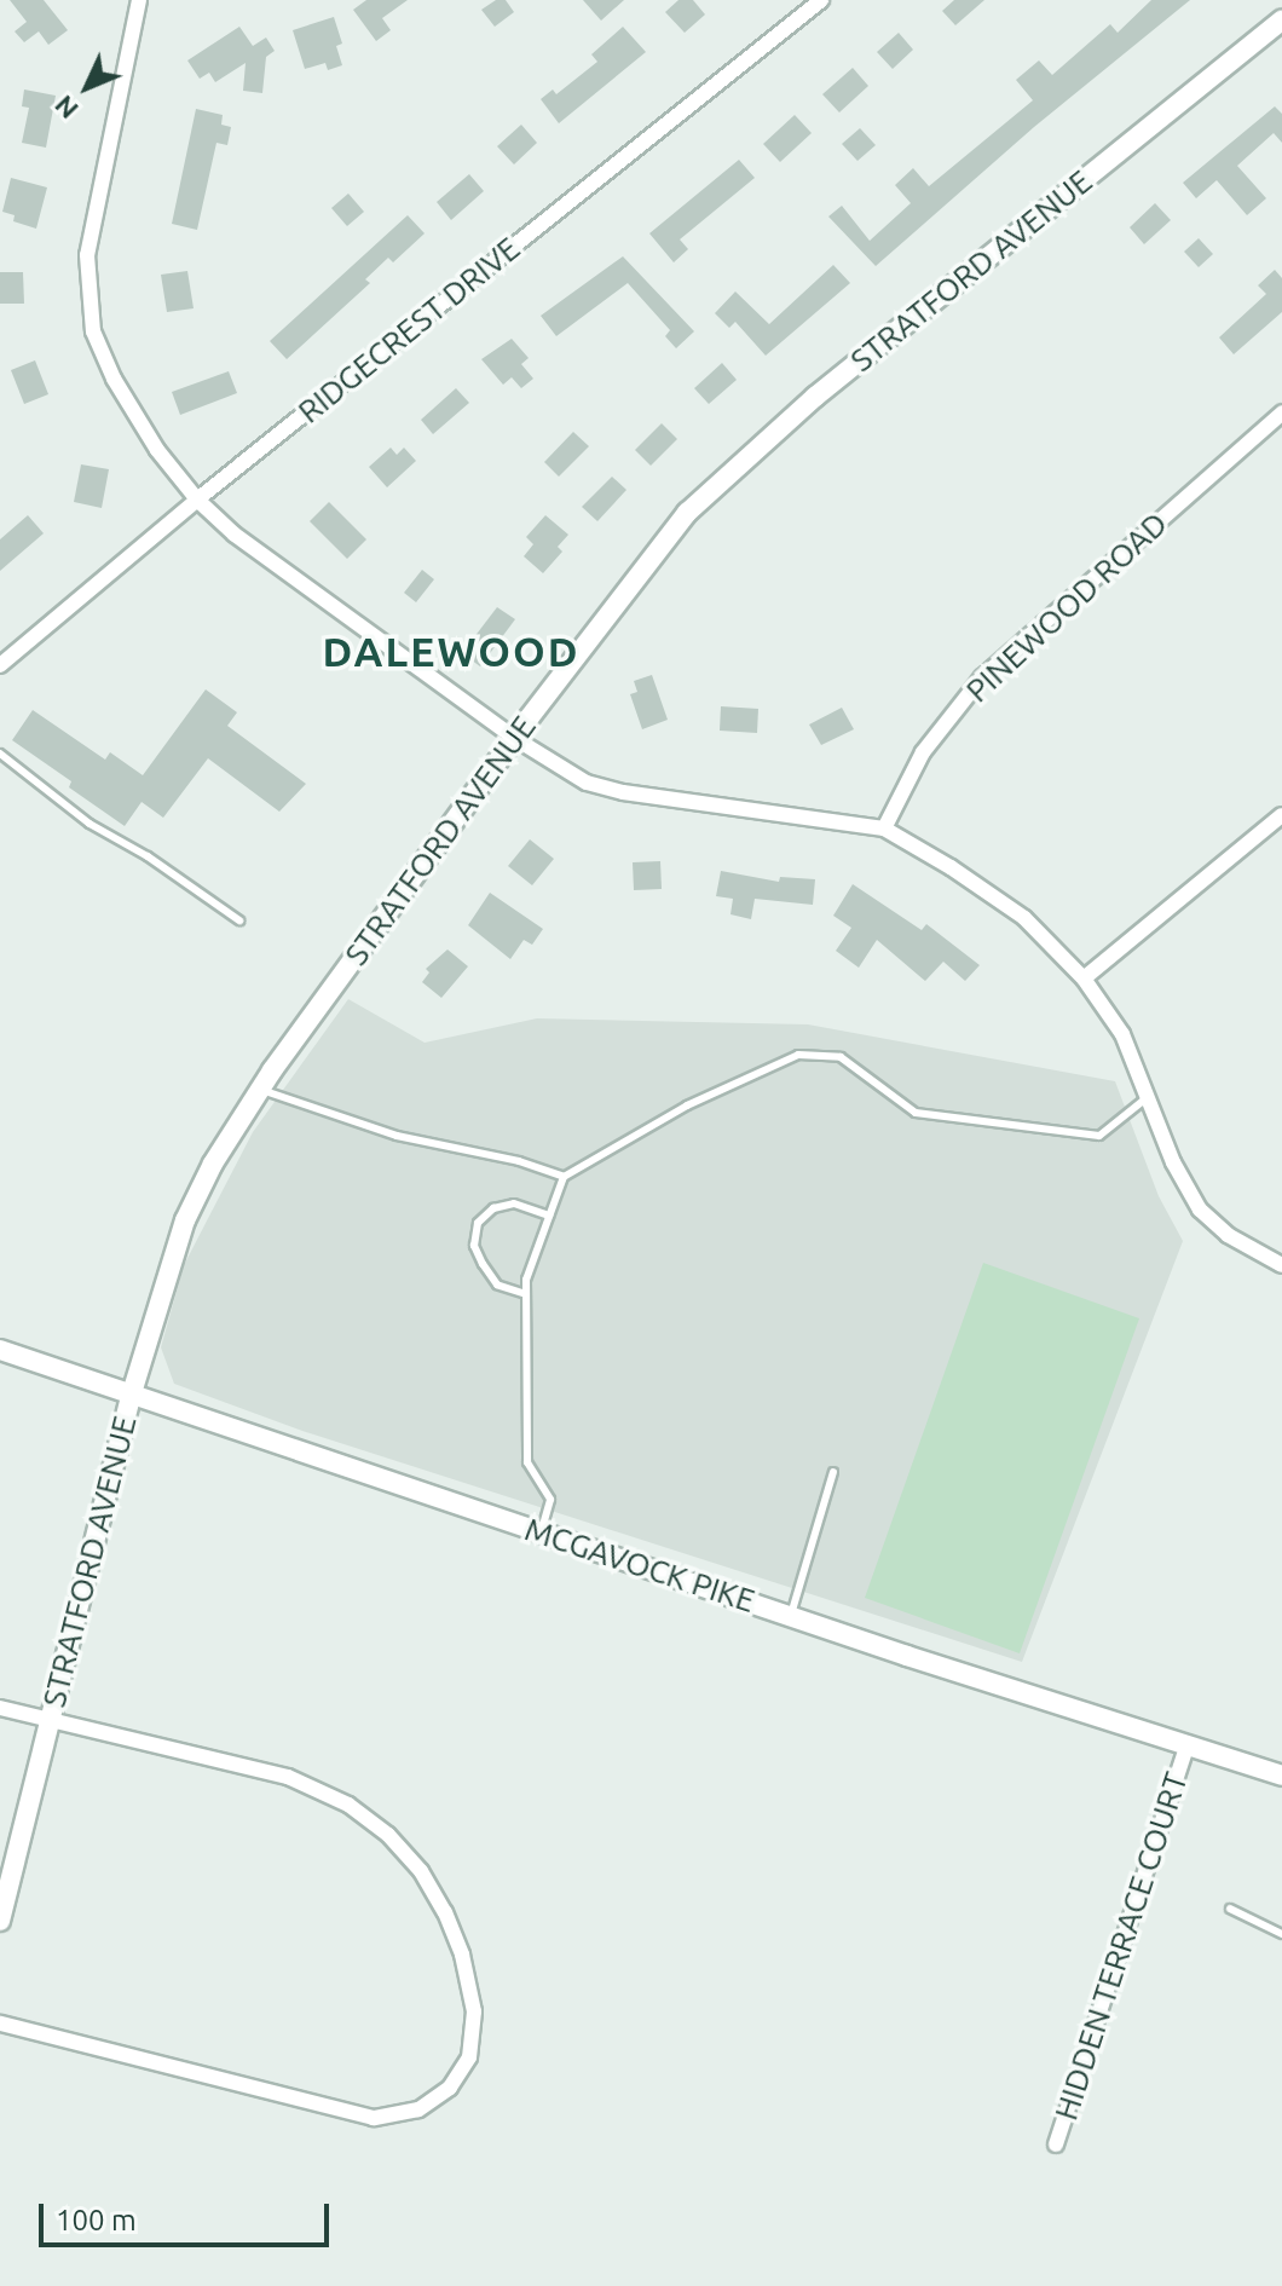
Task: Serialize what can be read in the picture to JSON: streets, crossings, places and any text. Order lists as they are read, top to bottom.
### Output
{
  "streets": {
    "street": [
      "STRATFORD AVENUE",
      "RIDGECREST DRIVE",
      "PINEWOOD ROAD",
      "MCGAVOCK PIKE",
      "HIDDEN TERRACE COURT"
    ]
  },
  "crossings": [
    ["STRATFORD AVENUE", "MCGAVOCK PIKE"],
    ["MCGAVOCK PIKE", "HIDDEN TERRACE COURT"]
  ],
  "districts": ["DALEWOOD"],
  "scale_bar": "100 m",
  "north": "bottom left"
}
